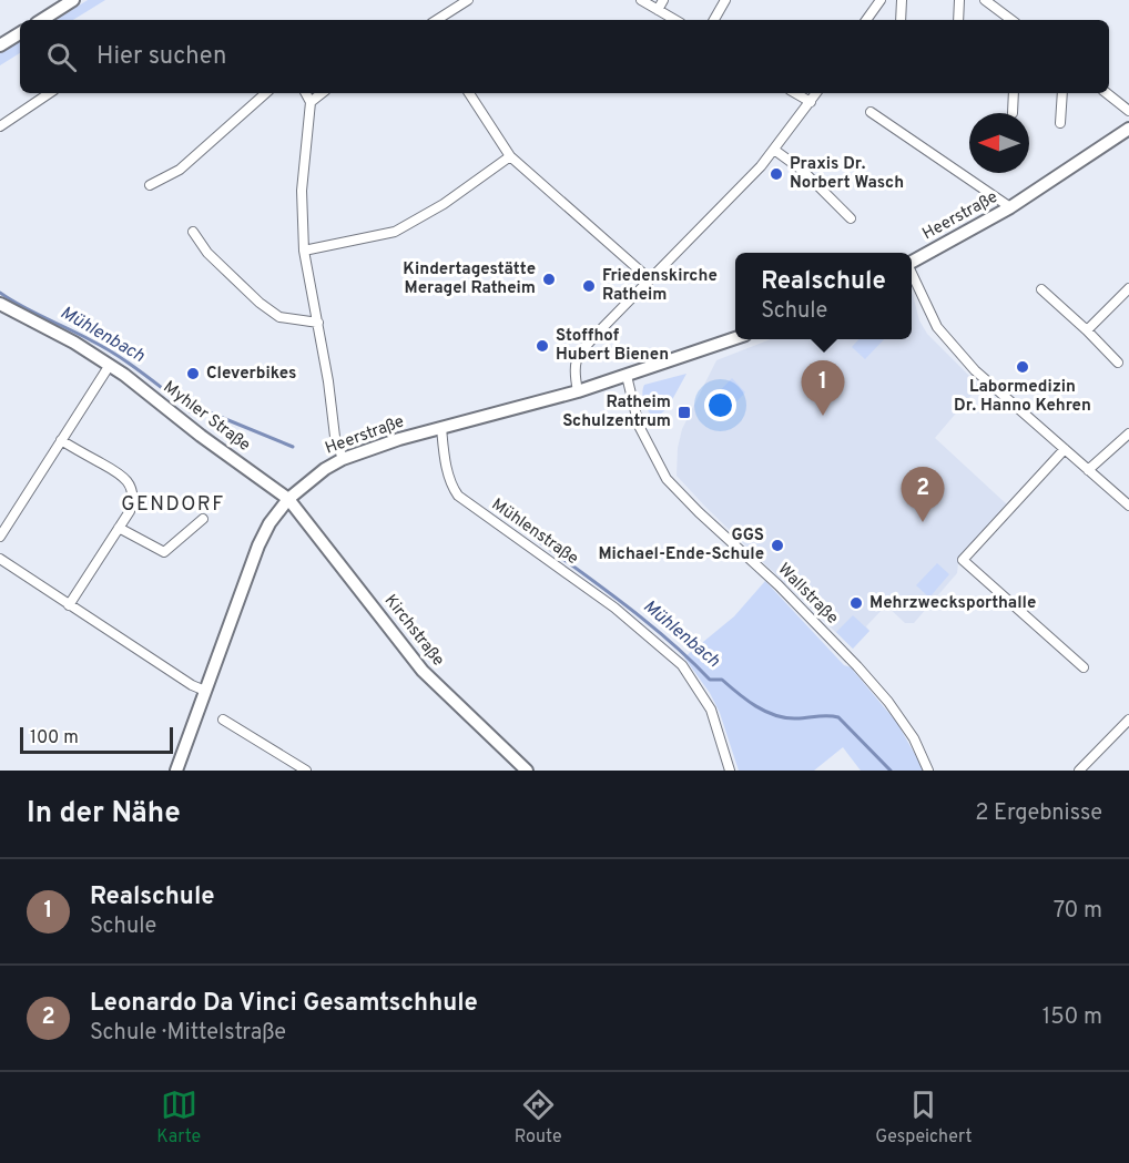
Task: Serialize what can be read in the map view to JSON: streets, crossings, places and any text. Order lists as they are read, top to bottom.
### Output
{
  "streets": {
    "main road": ["Heerstraße", "Myhler Straße", "Kirchstraße"],
    "street": ["Mühlenstraße", "Wallstraße"]
  },
  "crossings": [
    ["Heerstraße", "Myhler Straße"],
    ["Heerstraße", "Mühlenstraße"],
    ["Heerstraße", "Wallstraße"],
    ["Heerstraße", "Kirchstraße"],
    ["Myhler Straße", "Kirchstraße"]
  ],
  "districts": ["GENDORF"],
  "water": ["Mühlenbach"],
  "places": {
    "other": [
      "Praxis Dr. Norbert Wasch",
      "Kindertagestätte Meragel Ratheim",
      "Friedenskirche Ratheim",
      "Stoffhof Hubert Bienen",
      "Labormedizin Dr. Hanno Kehren",
      "Cleverbikes",
      "GGS Michael-Ende-Schule",
      "Mehrzwecksporthalle"
    ],
    "transit": ["Ratheim Schulzentrum"]
  },
  "scale_bar": "100 m",
  "north": "left",
  "page": {
    "search": "Hier suchen",
    "popup": ["Realschule", "Schule"],
    "pins": ["1", "2"],
    "scale": "100 m",
    "heading": ["In der Nähe", "2 Ergebnisse"],
    "list": [
      {
        "mark": "1",
        "name": "Realschule",
        "note": "Schule",
        "value": "70 m"
      },
      {
        "mark": "2",
        "name": "Leonardo Da Vinci Gesamtschhule",
        "note": "Schule · Mittelstraße",
        "value": "150 m"
      }
    ],
    "nav": ["Karte", "Route", "Gespeichert"]
  }
}
